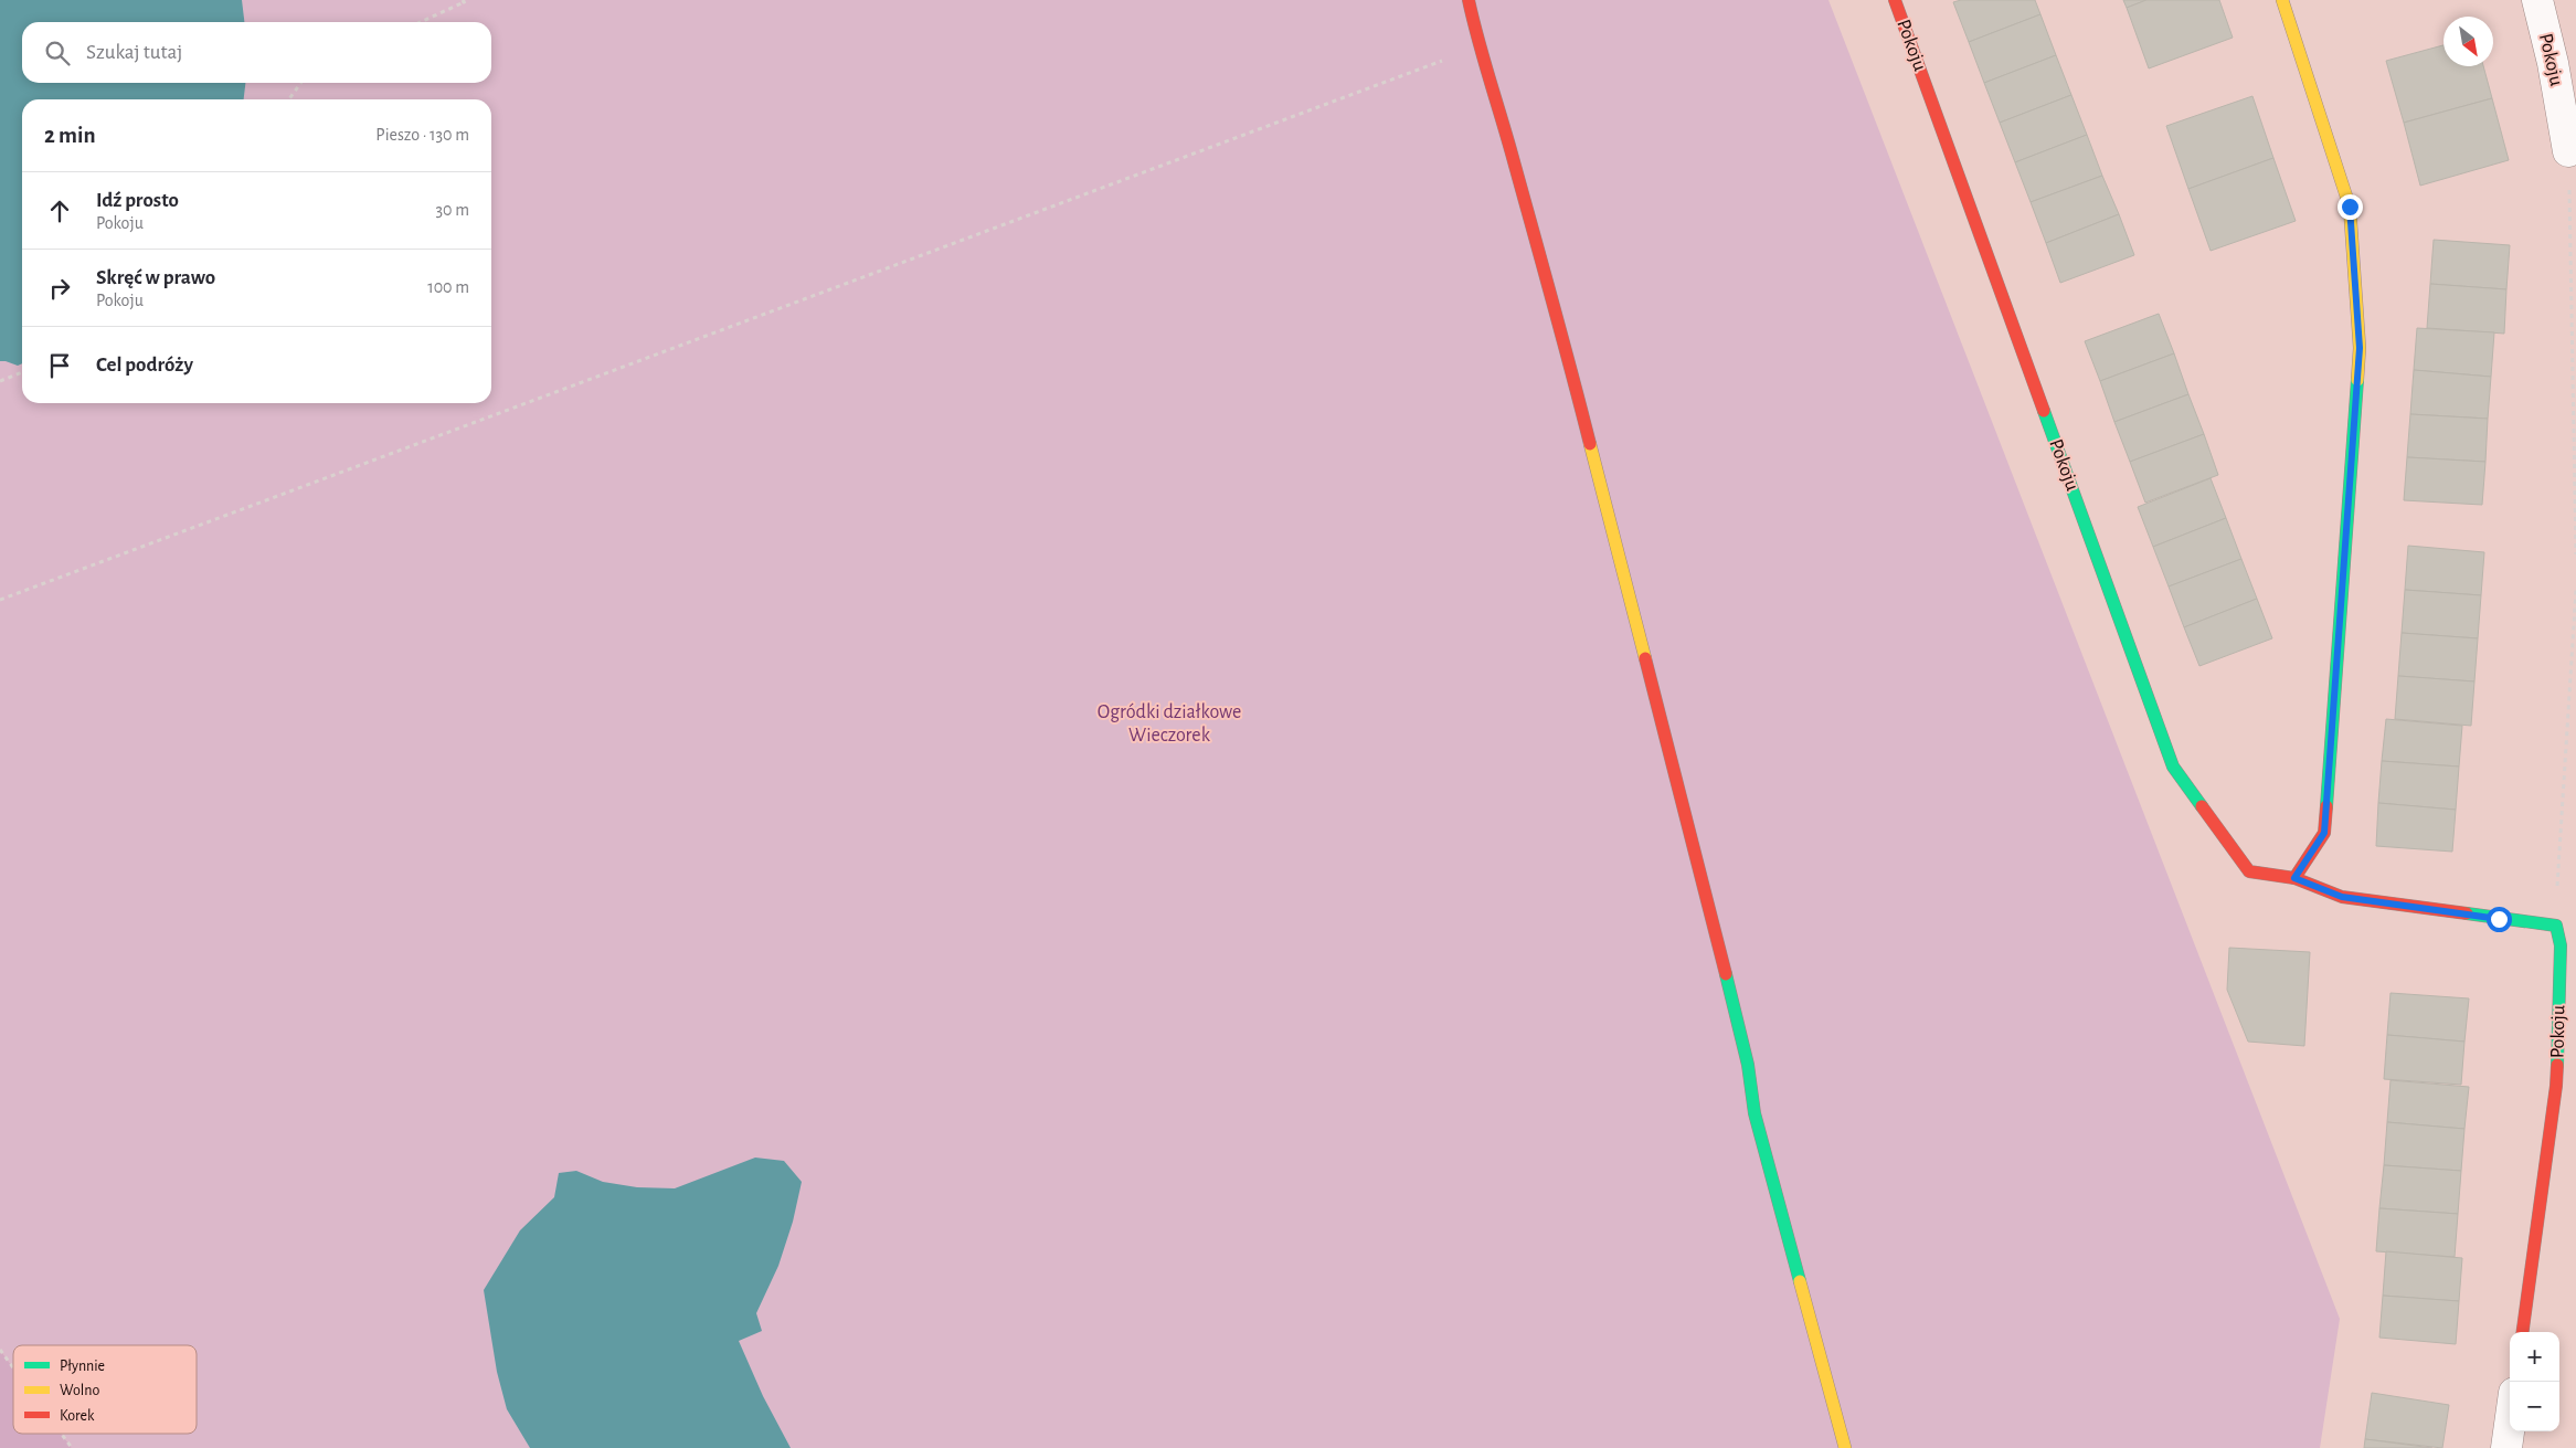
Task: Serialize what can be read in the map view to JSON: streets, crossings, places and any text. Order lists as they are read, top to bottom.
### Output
{
  "streets": {
    "street": ["Pokoju"]
  },
  "parks": ["Ogródki działkowe Wieczorek"],
  "legend": ["Płynnie", "Wolno", "Korek"],
  "north": "bottom right",
  "page": {
    "search": "Szukaj tutaj",
    "heading": ["2 min", "Pieszo · 130 m"],
    "list": [
      ["Idź prosto", "Pokoju", "30 m"],
      ["Skręć w prawo", "Pokoju", "100 m"],
      "Cel podróży"
    ],
    "map_buttons": ["+", "−"]
  }
}
